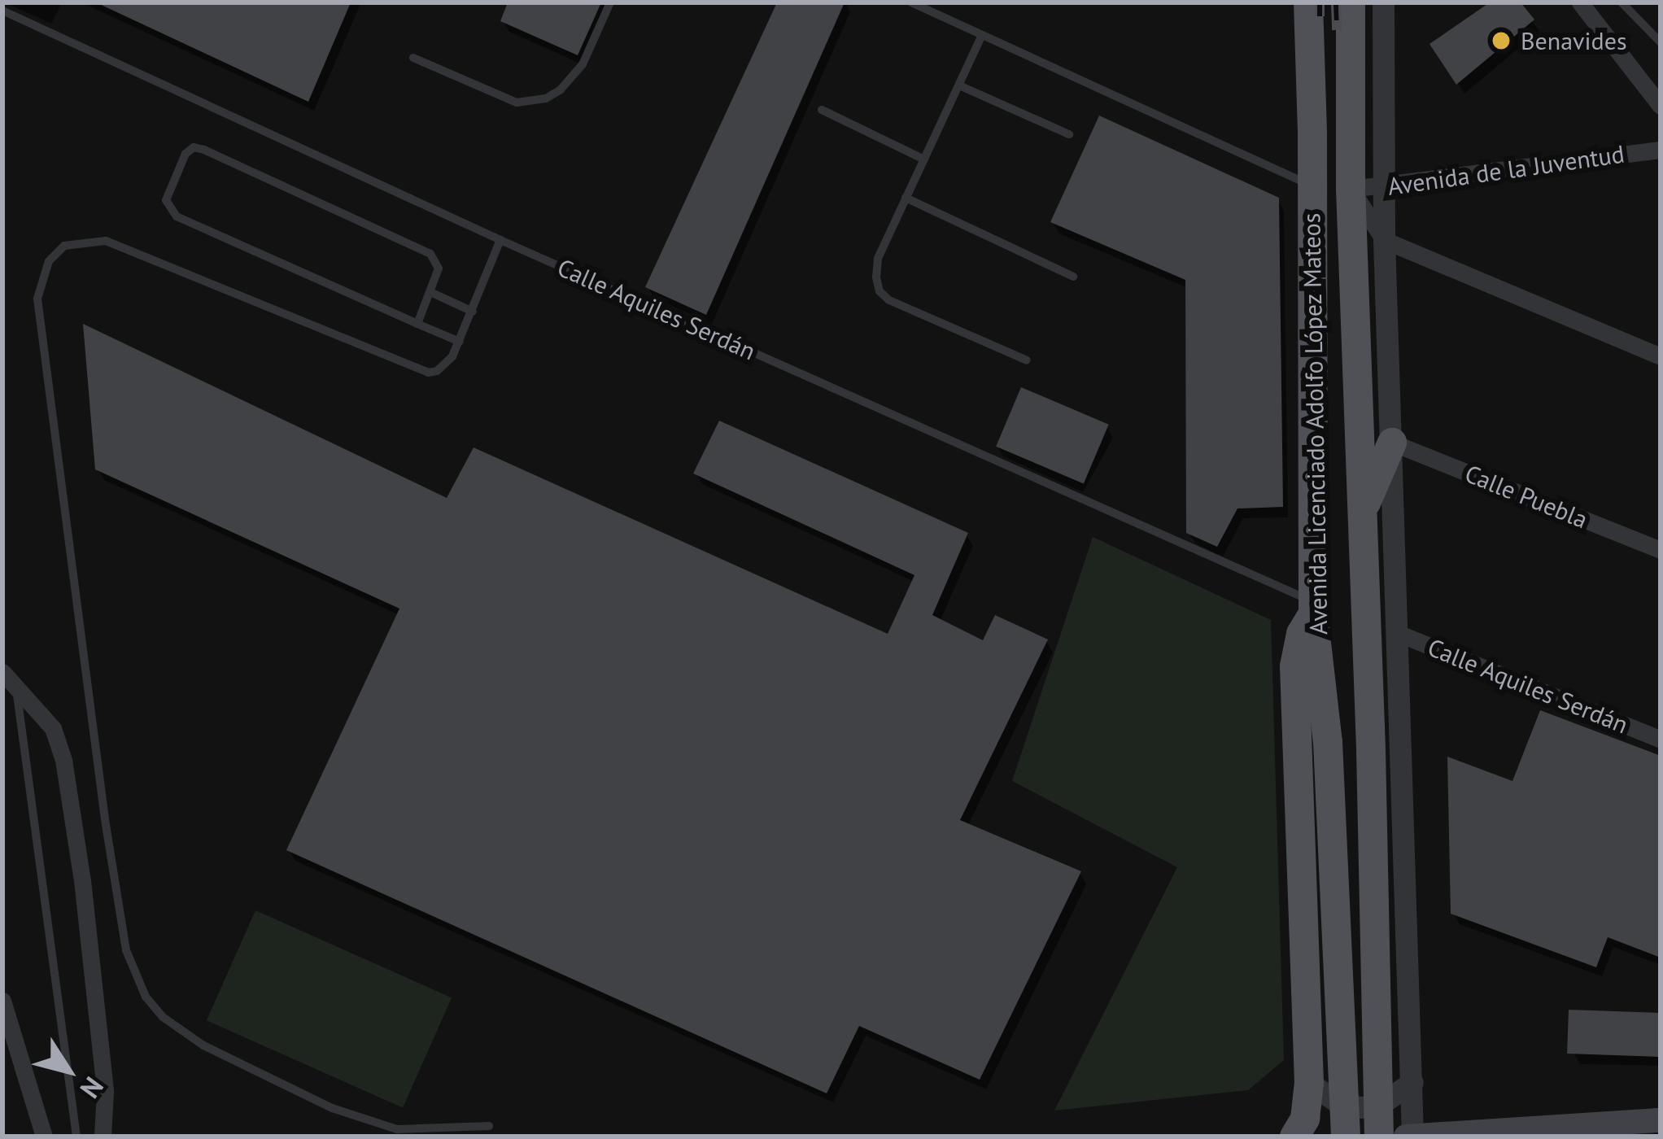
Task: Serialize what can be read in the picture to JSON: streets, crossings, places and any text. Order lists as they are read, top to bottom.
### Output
{
  "streets": {
    "main road": ["Avenida Licenciado Adolfo López Mateos"],
    "street": ["Avenida de la Juventud", "Calle Aquiles Serdán", "Calle Puebla"]
  },
  "crossings": [
    ["Avenida de la Juventud", "Avenida Licenciado Adolfo López Mateos"],
    ["Calle Aquiles Serdán", "Avenida Licenciado Adolfo López Mateos"]
  ],
  "places": ["Benavides"],
  "north": "bottom right"
}
